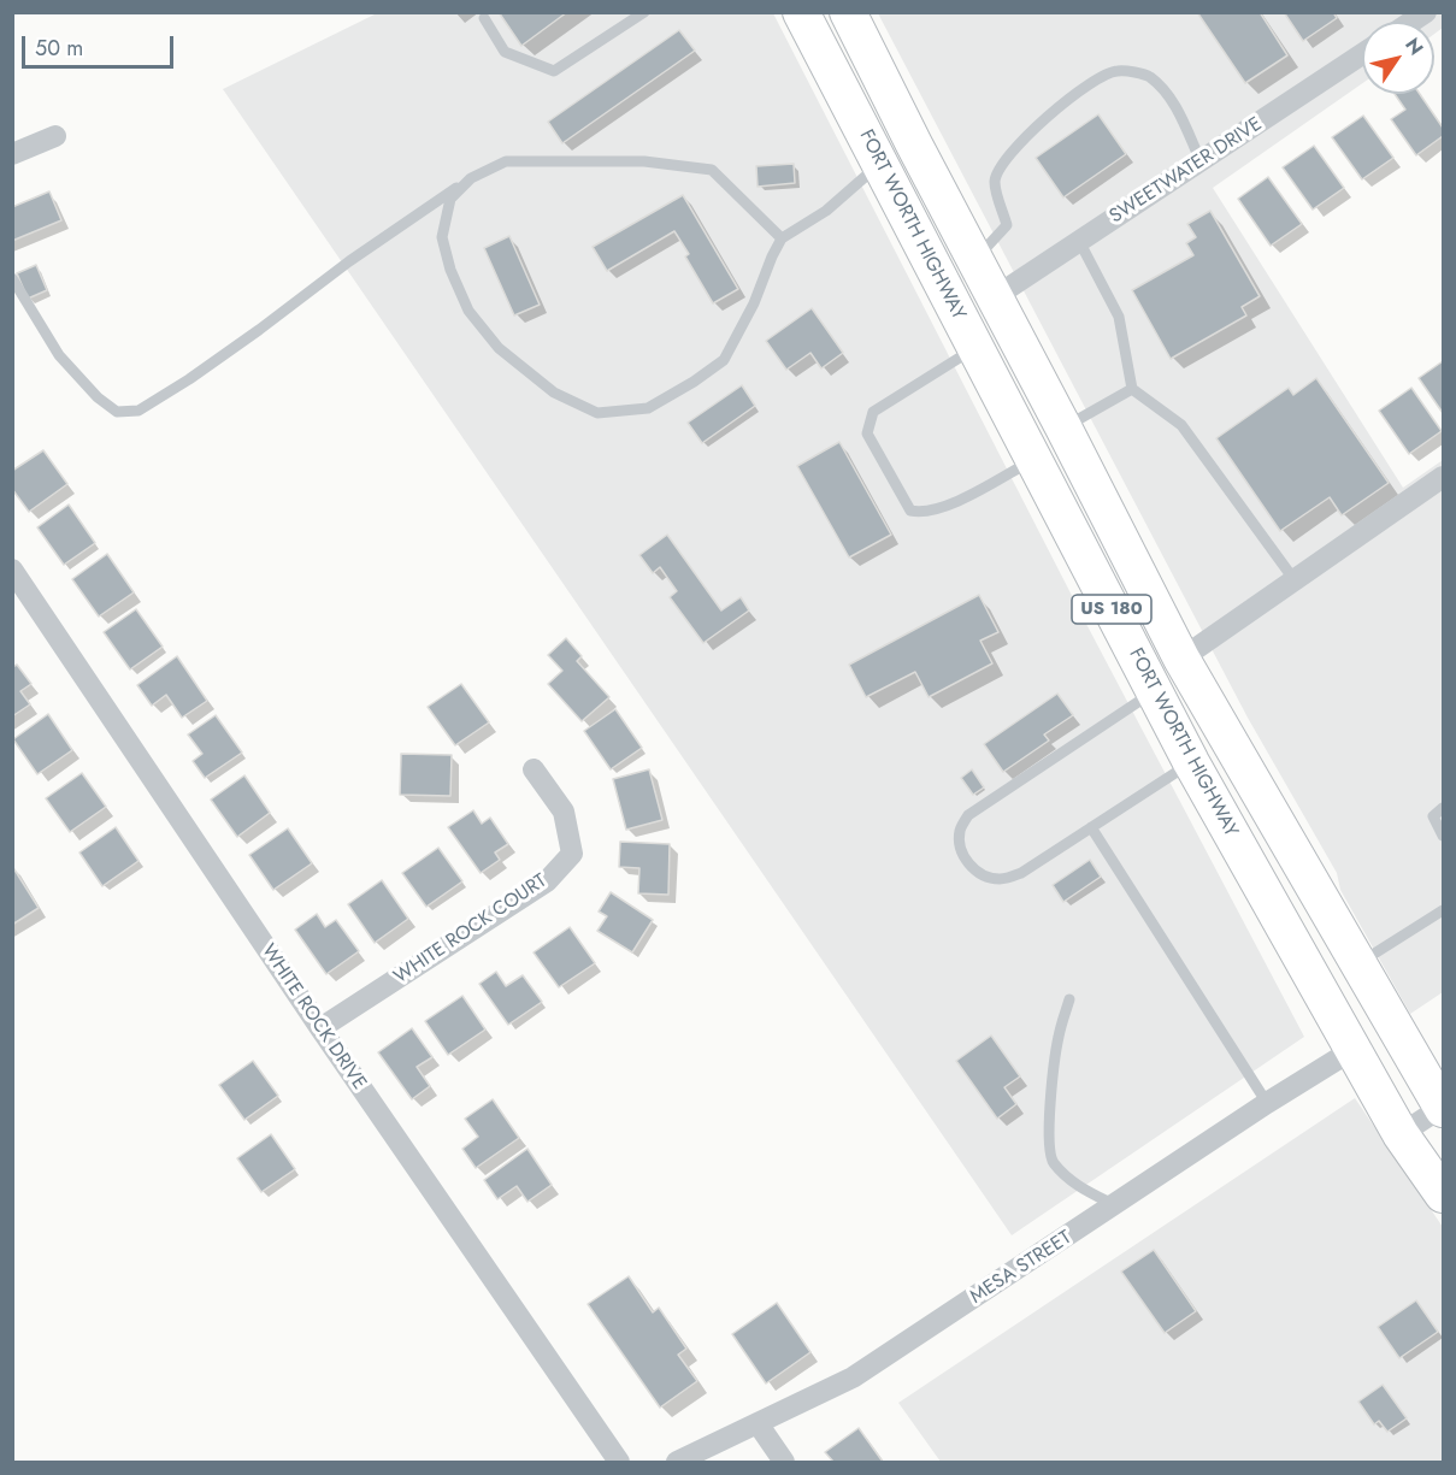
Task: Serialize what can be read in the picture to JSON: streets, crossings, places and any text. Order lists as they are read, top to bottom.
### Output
{
  "streets": {
    "main road": ["FORT WORTH HIGHWAY", "US 180"],
    "street": [
      "SWEETWATER DRIVE",
      "WHITE ROCK COURT",
      "WHITE ROCK DRIVE",
      "MESA STREET"
    ]
  },
  "crossings": [
    ["SWEETWATER DRIVE", "FORT WORTH HIGHWAY"],
    ["FORT WORTH HIGHWAY", "MESA STREET"],
    ["WHITE ROCK COURT", "WHITE ROCK DRIVE"]
  ],
  "scale_bar": "50 m",
  "north": "top right"
}
